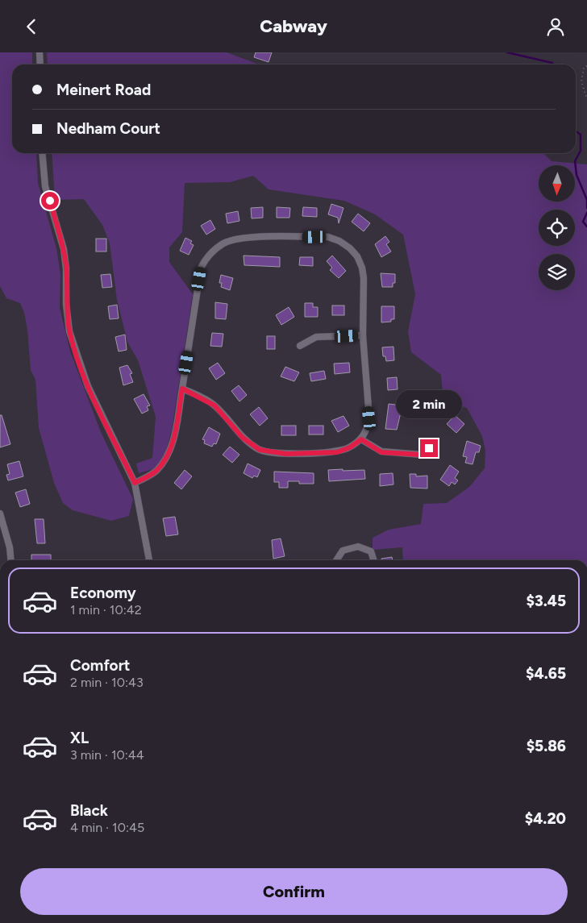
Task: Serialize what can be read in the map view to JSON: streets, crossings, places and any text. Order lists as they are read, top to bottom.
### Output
{
  "north": "bottom",
  "page": {
    "header": "Cabway",
    "banner": ["Meinert Road", "Nedham Court"],
    "bubble": "2 min",
    "list": [
      {
        "name": "Economy",
        "note": "1 min · 10:42",
        "value": "$3.45"
      },
      {
        "name": "Comfort",
        "note": "2 min · 10:43",
        "value": "$4.65"
      },
      {
        "name": "XL",
        "note": "3 min · 10:44",
        "value": "$5.86"
      },
      {
        "name": "Black",
        "note": "4 min · 10:45",
        "value": "$4.20"
      }
    ],
    "buttons": "Confirm"
  }
}
